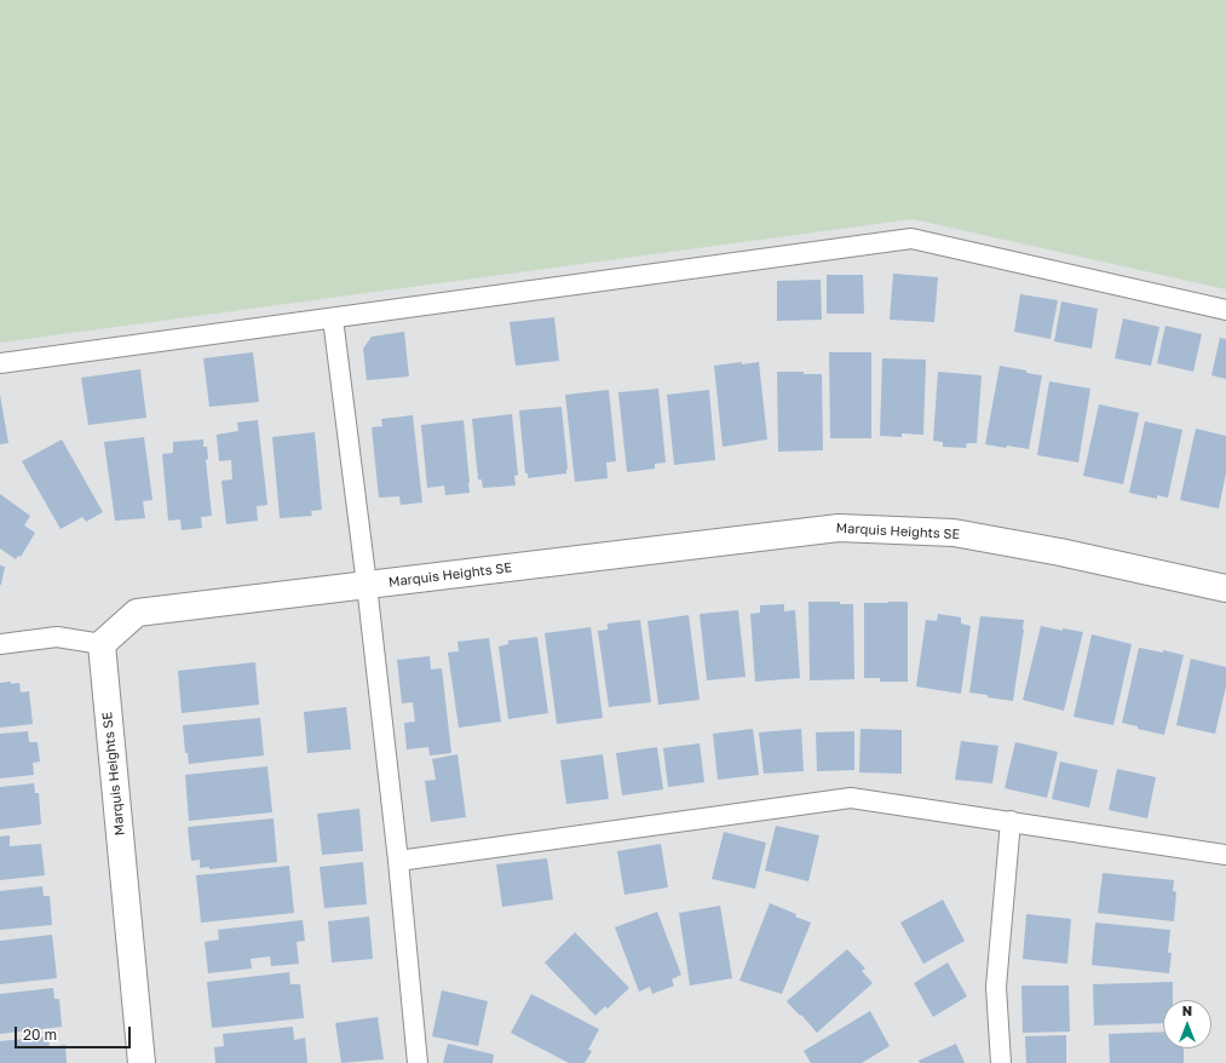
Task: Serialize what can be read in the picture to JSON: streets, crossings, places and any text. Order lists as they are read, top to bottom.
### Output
{
  "streets": {
    "street": ["Marquis Heights SE"]
  },
  "scale_bar": "20 m",
  "north": "top"
}
